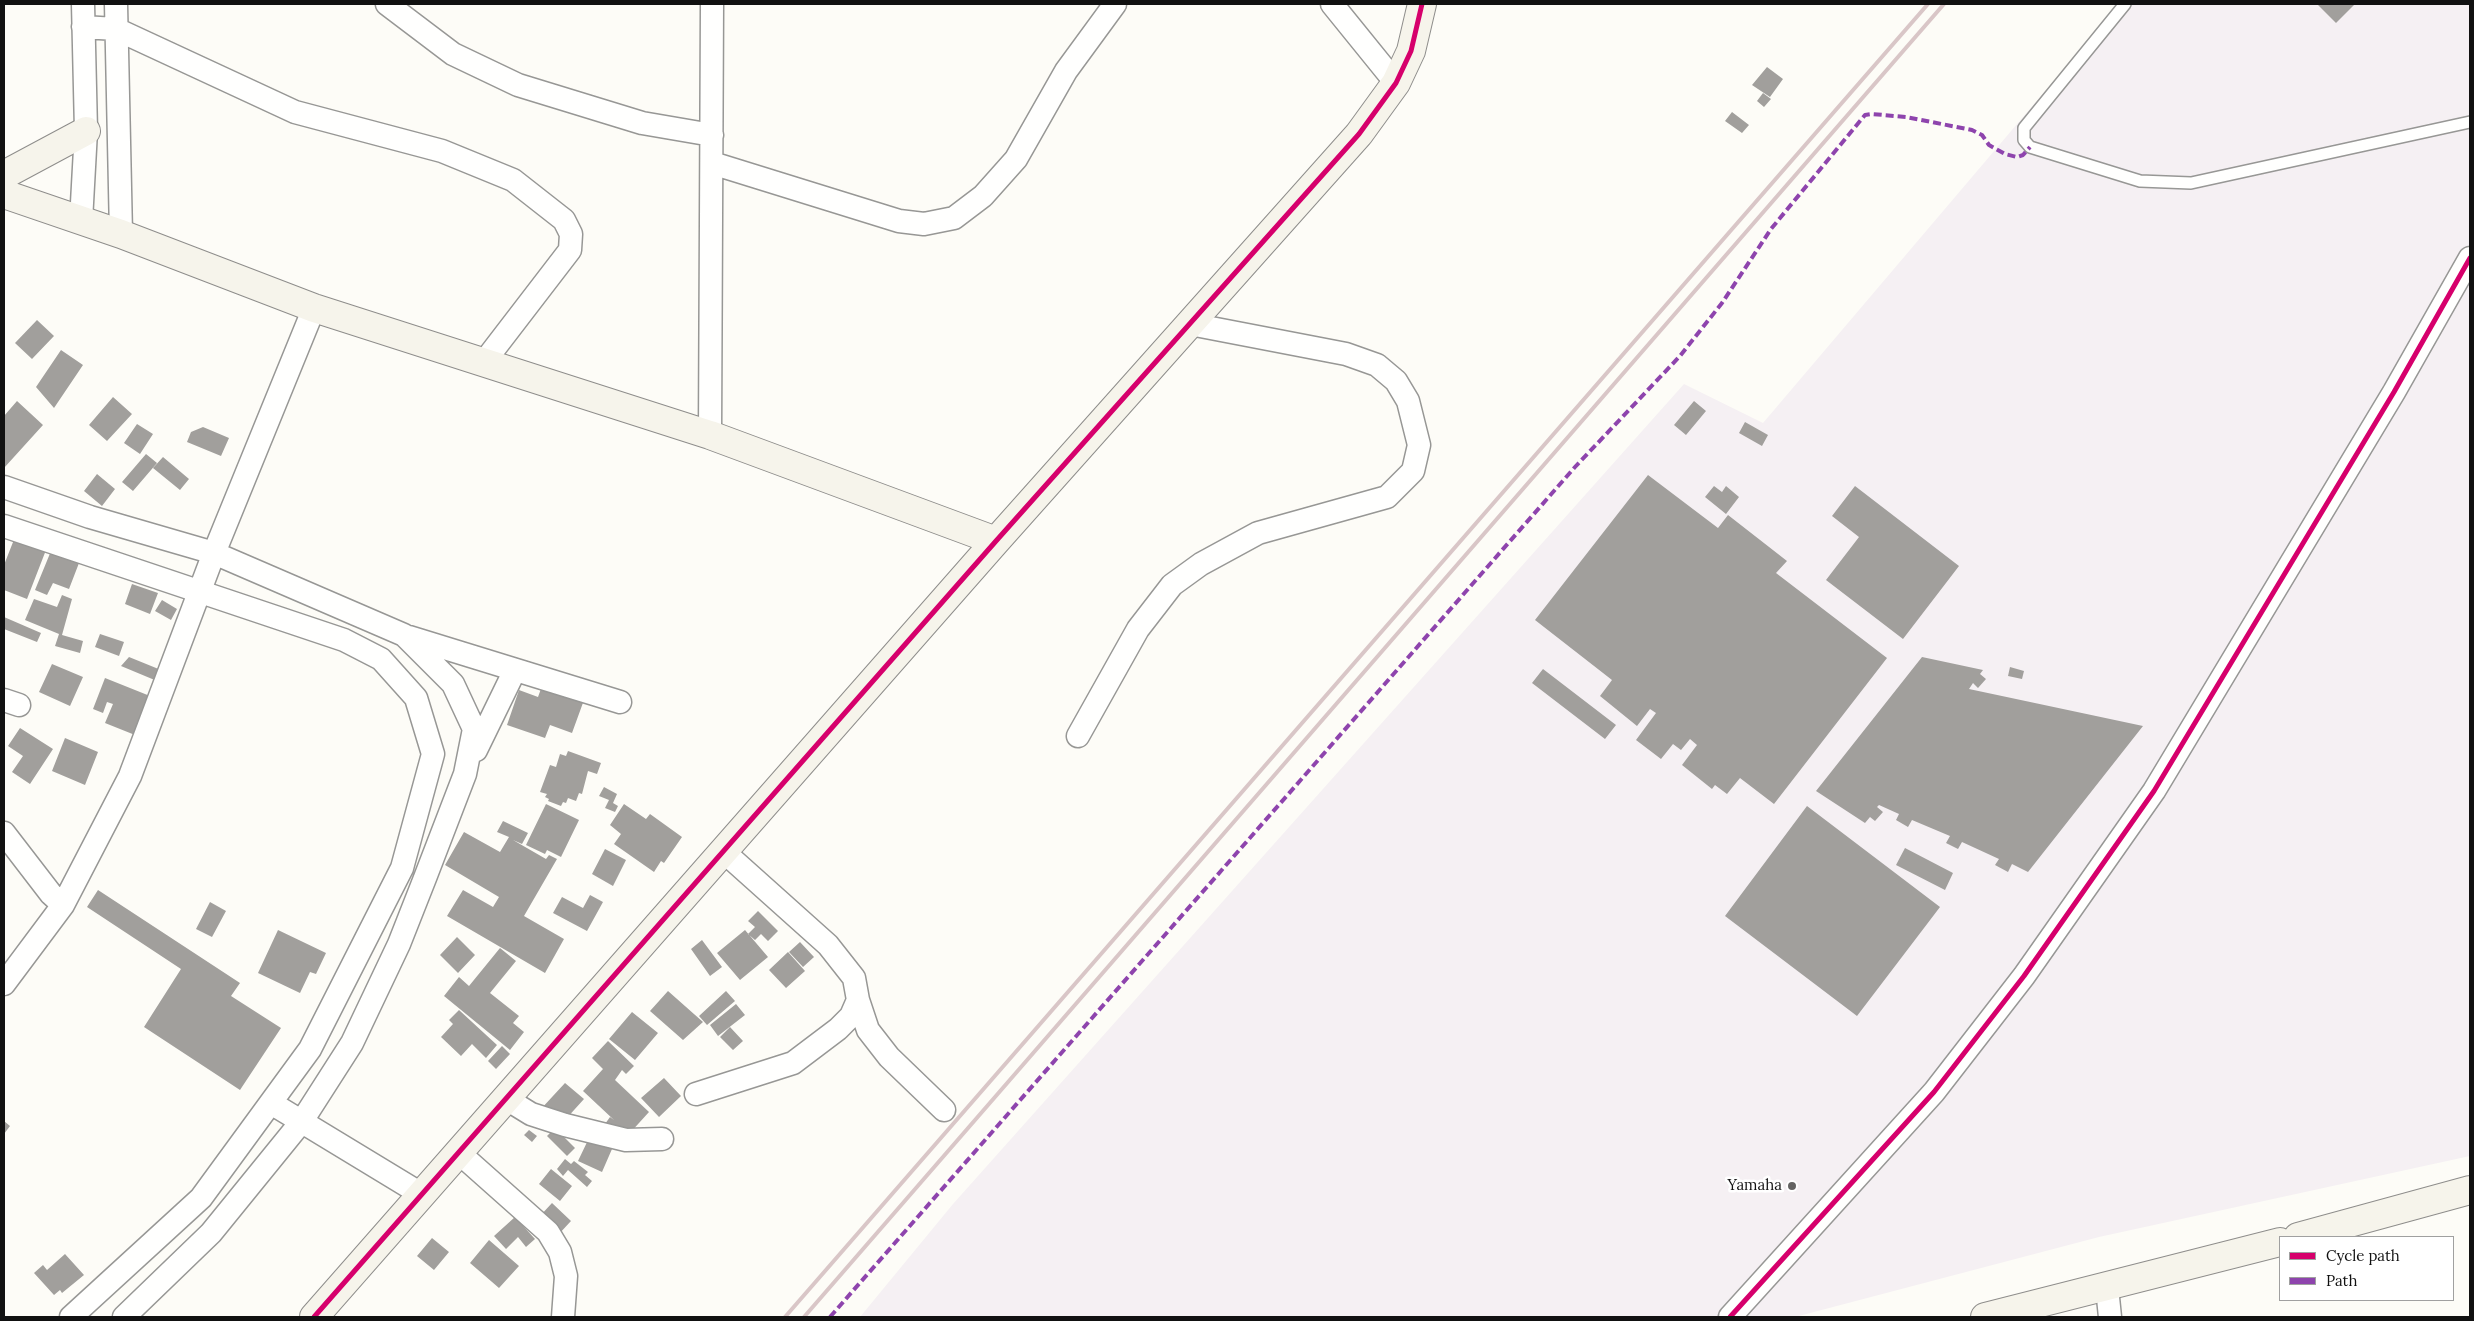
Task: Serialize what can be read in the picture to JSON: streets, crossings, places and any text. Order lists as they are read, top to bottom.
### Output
{
  "places": ["Yamaha"],
  "legend": ["Cycle path", "Path"]
}
